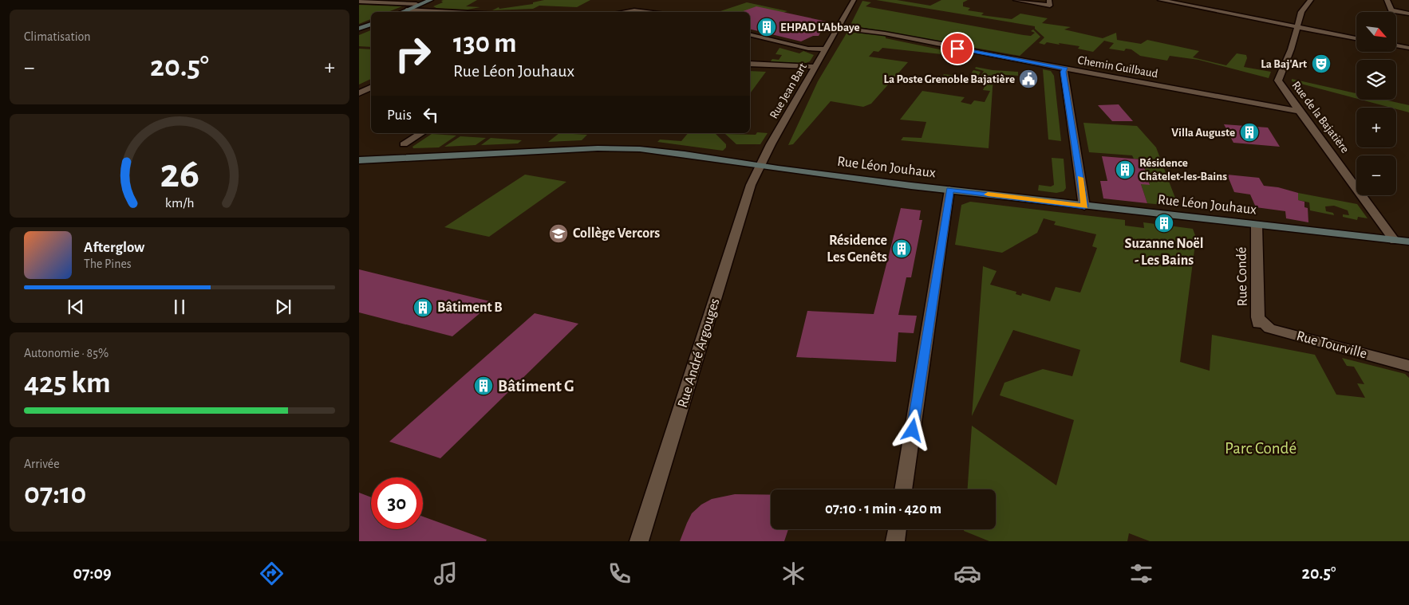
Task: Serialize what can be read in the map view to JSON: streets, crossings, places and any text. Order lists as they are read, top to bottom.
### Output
{
  "streets": {
    "street": [
      "Chemin Guilbaud",
      "Rue Jean Bart",
      "Rue de la Bajatière",
      "Rue Léon Jouhaux",
      "Rue Condé",
      "Rue Tourville",
      "Rue André Argouges"
    ]
  },
  "crossings": [
    ["Chemin Guilbaud", "Rue Jean Bart"],
    ["Chemin Guilbaud", "Rue de la Bajatière"],
    ["Rue Jean Bart", "Rue Léon Jouhaux"],
    ["Rue Jean Bart", "Rue André Argouges"],
    ["Rue de la Bajatière", "Rue Léon Jouhaux"],
    ["Rue Léon Jouhaux", "Rue Condé"],
    ["Rue Léon Jouhaux", "Rue André Argouges"],
    ["Rue Condé", "Rue Tourville"]
  ],
  "parks": ["Parc Condé"],
  "places": {
    "building": [
      "EHPAD L'Abbaye",
      "Villa Auguste",
      "Résidence Châtelet-les-Bains",
      "Suzanne Noël - Les Bains",
      "Résidence Les Genêts",
      "Bâtiment B",
      "Bâtiment G"
    ],
    "theatre": ["La Baj'Art"],
    "public building": ["La Poste Grenoble Bajatière"],
    "school or university": ["Collège Vercors"]
  },
  "north": "bottom right",
  "page": {
    "tile": [
      "Climatisation",
      ["Autonomie · 85%", "425 km"],
      ["Arrivée", "07:10"]
    ],
    "map_buttons": ["+", "−"],
    "turn": ["130 m", "Rue Léon Jouhaux"],
    "heat": ["−", "20.5°", "+"],
    "then": "Puis",
    "song": ["Afterglow", "The Pines"],
    "limit": "30",
    "trip": "07:10 · 1 min · 420 m",
    "tabs": ["07:09", "20.5°"],
    "gauge": ["26", "km/h"]
  }
}
